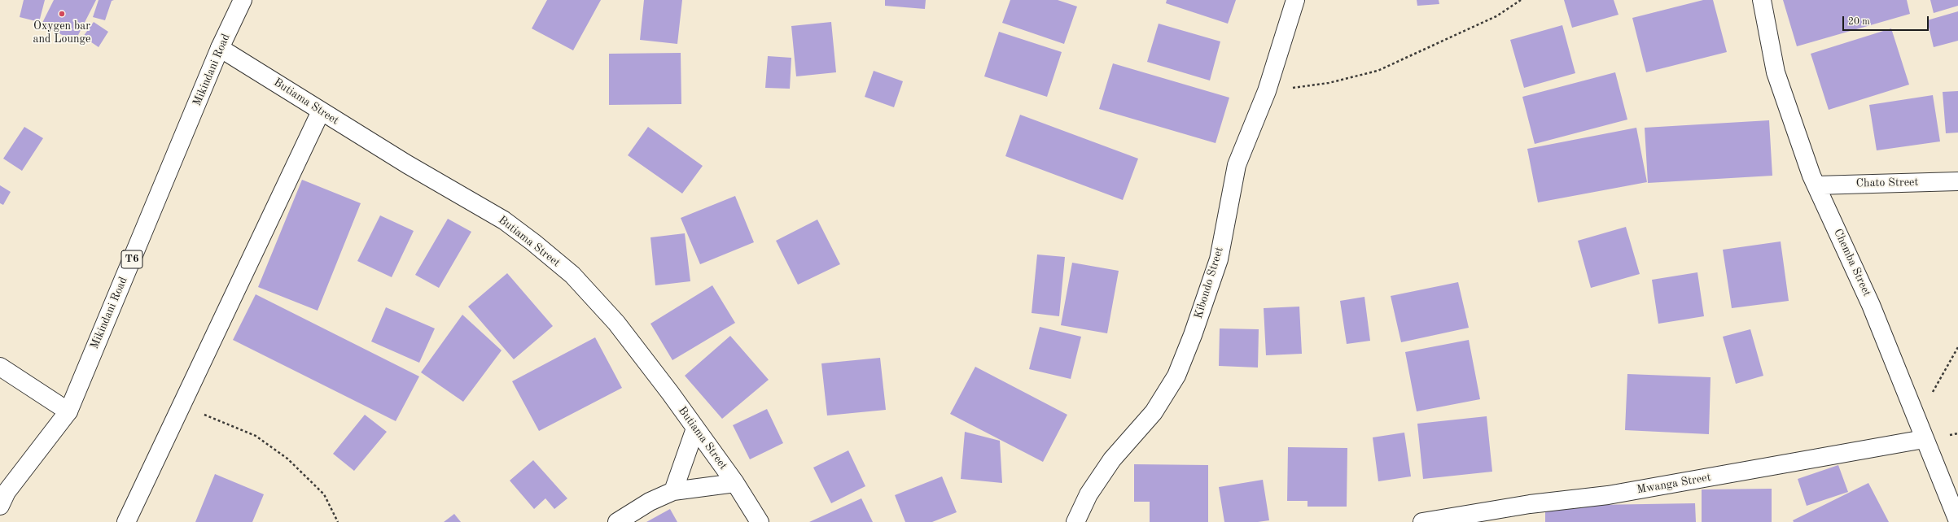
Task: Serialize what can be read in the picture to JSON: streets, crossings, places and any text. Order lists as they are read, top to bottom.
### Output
{
  "streets": {
    "main road": [
      "Mikindani Road",
      "Butiama Street",
      "Chato Street",
      "T6",
      "Chemba Street",
      "Kibondo Street",
      "Mwanga Street"
    ]
  },
  "crossings": [
    ["Mikindani Road", "Butiama Street"],
    ["Chato Street", "Chemba Street"],
    ["Chemba Street", "Mwanga Street"]
  ],
  "places": ["Oxygen bar and Lounge"],
  "scale_bar": "20 m"
}
